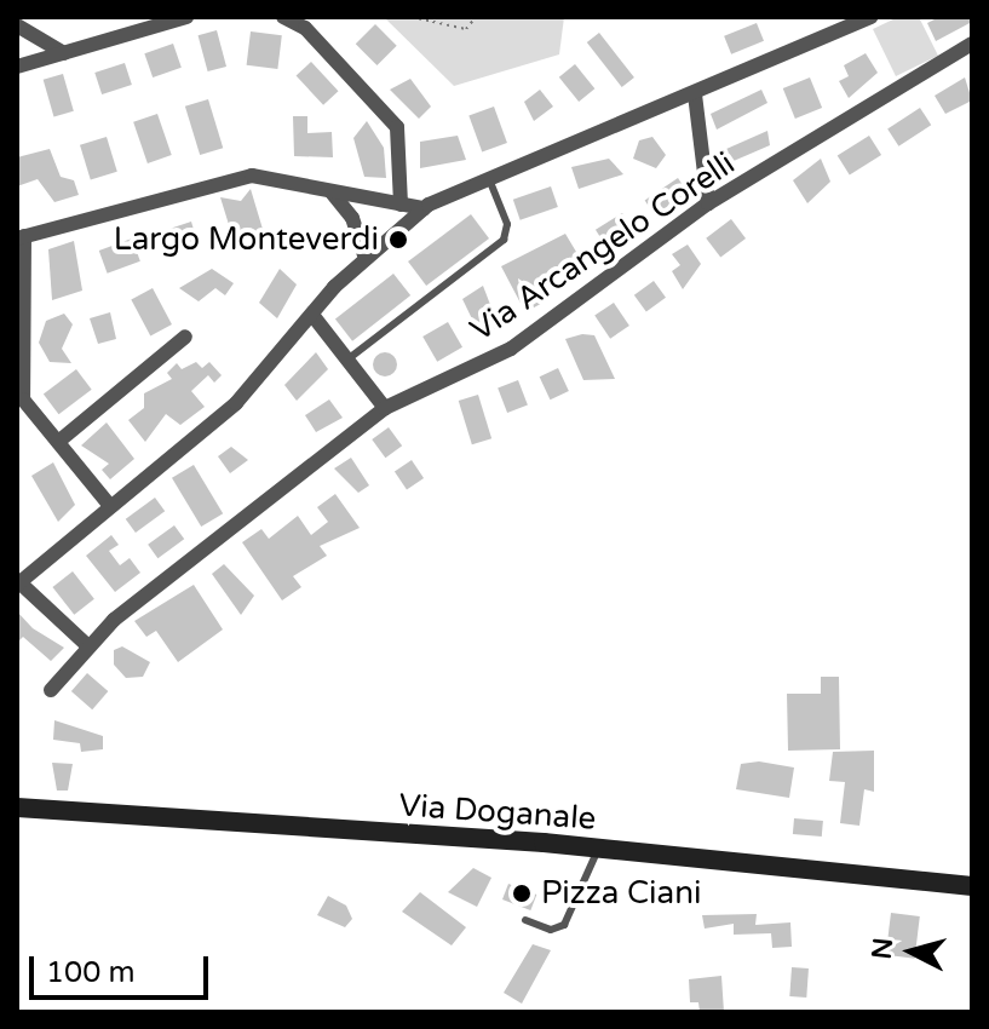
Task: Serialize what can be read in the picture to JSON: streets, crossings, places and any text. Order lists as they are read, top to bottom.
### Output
{
  "streets": {
    "main road": ["Via Doganale"],
    "street": ["Via Arcangelo Corelli"]
  },
  "places": ["Largo Monteverdi", "Pizza Ciani"],
  "scale_bar": "100 m",
  "north": "left"
}
